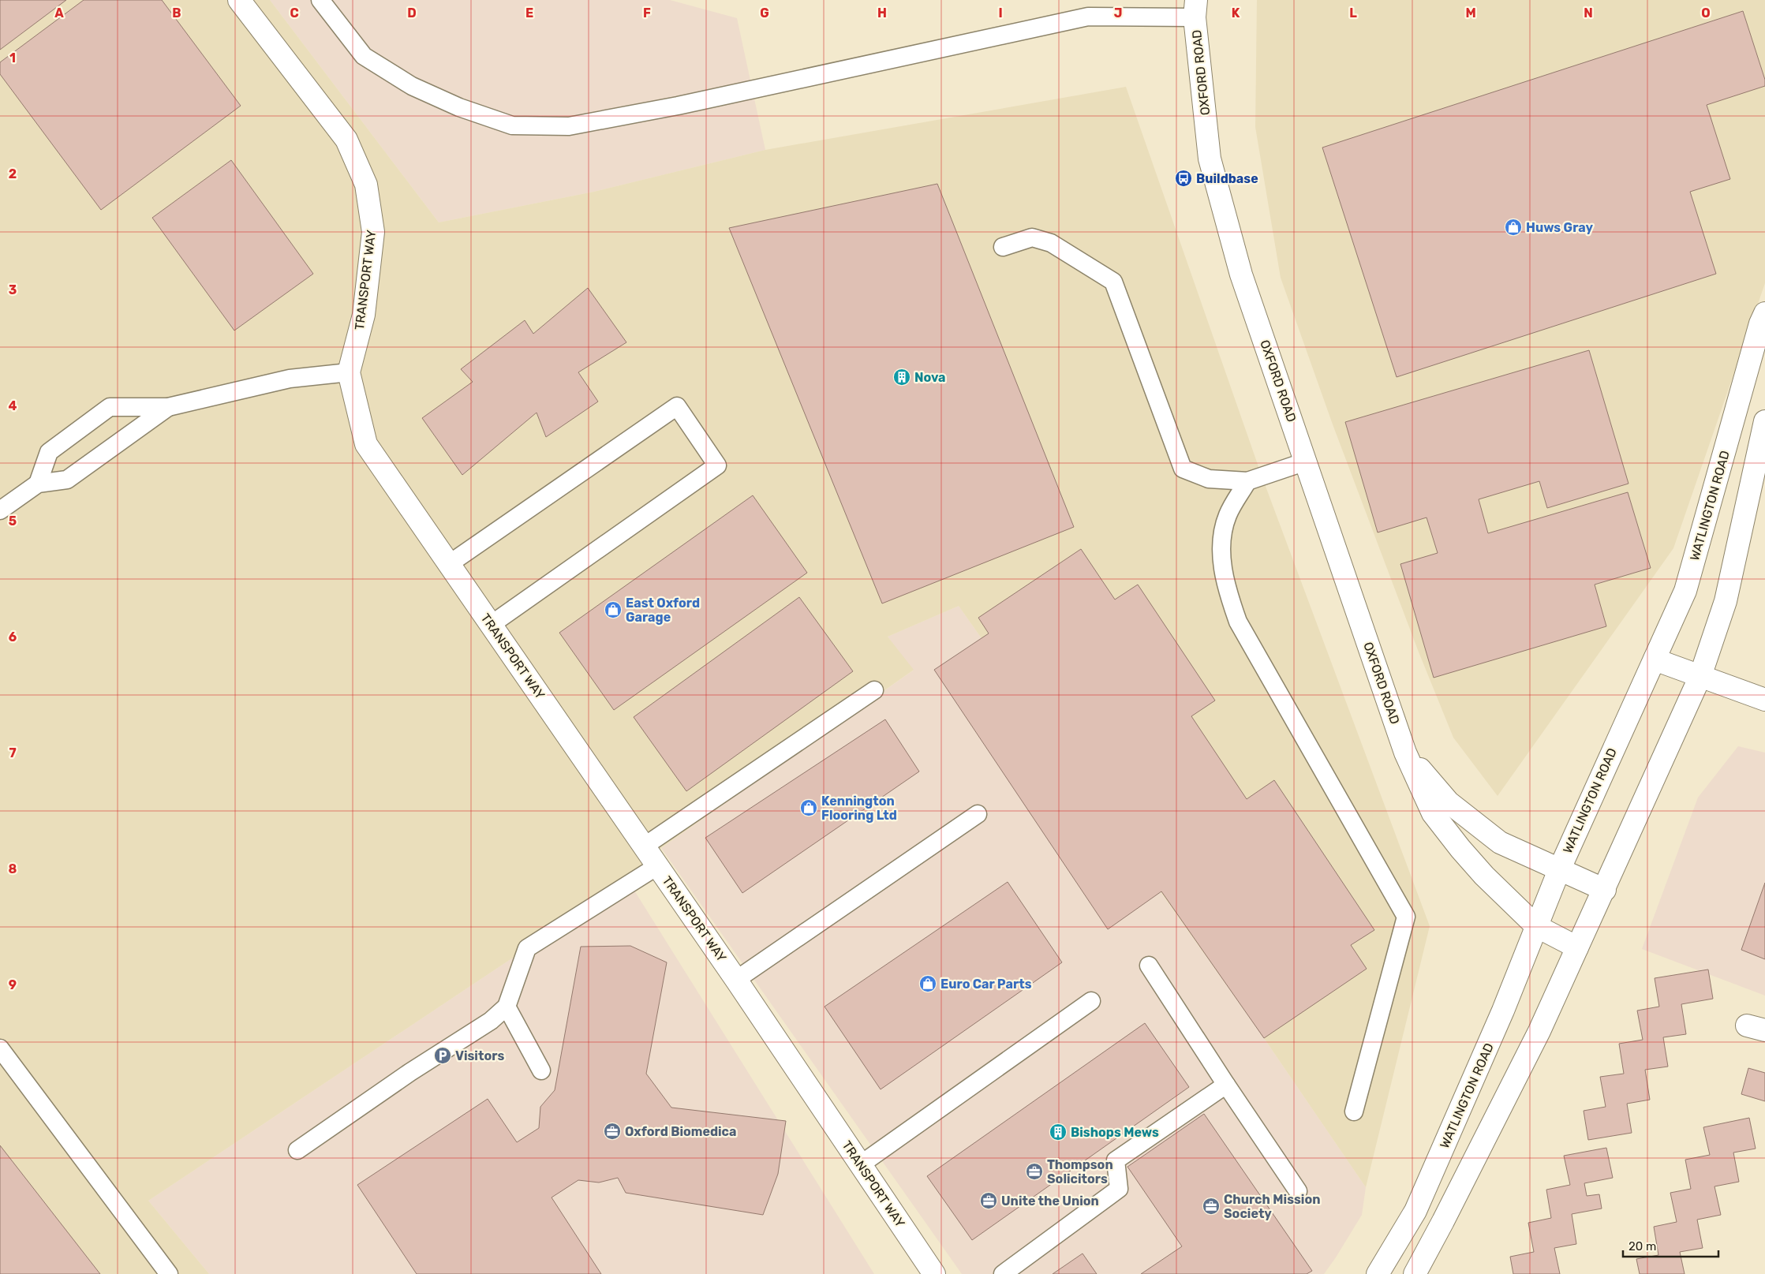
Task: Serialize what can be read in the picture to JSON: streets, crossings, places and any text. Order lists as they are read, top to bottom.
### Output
{
  "streets": {
    "street": ["OXFORD ROAD", "TRANSPORT WAY", "WATLINGTON ROAD"]
  },
  "crossings": [
    ["OXFORD ROAD", "WATLINGTON ROAD"]
  ],
  "places": {
    "bus stop": ["Buildbase"],
    "shop": [
      "Huws Gray",
      "East Oxford Garage",
      "Kennington Flooring Ltd",
      "Euro Car Parts"
    ],
    "building": ["Nova", "Bishops Mews"],
    "parking": ["Visitors"],
    "office": [
      "Oxford Biomedica",
      "Thompson Solicitors",
      "Unite the Union",
      "Church Mission Society"
    ]
  },
  "scale_bar": "20 m",
  "grid": {
    "columns": [
      "A",
      "B",
      "C",
      "D",
      "E",
      "F",
      "G",
      "H",
      "I",
      "J",
      "K",
      "L",
      "M",
      "N",
      "O"
    ],
    "rows": [
      "1",
      "2",
      "3",
      "4",
      "5",
      "6",
      "7",
      "8",
      "9"
    ]
  }
}
